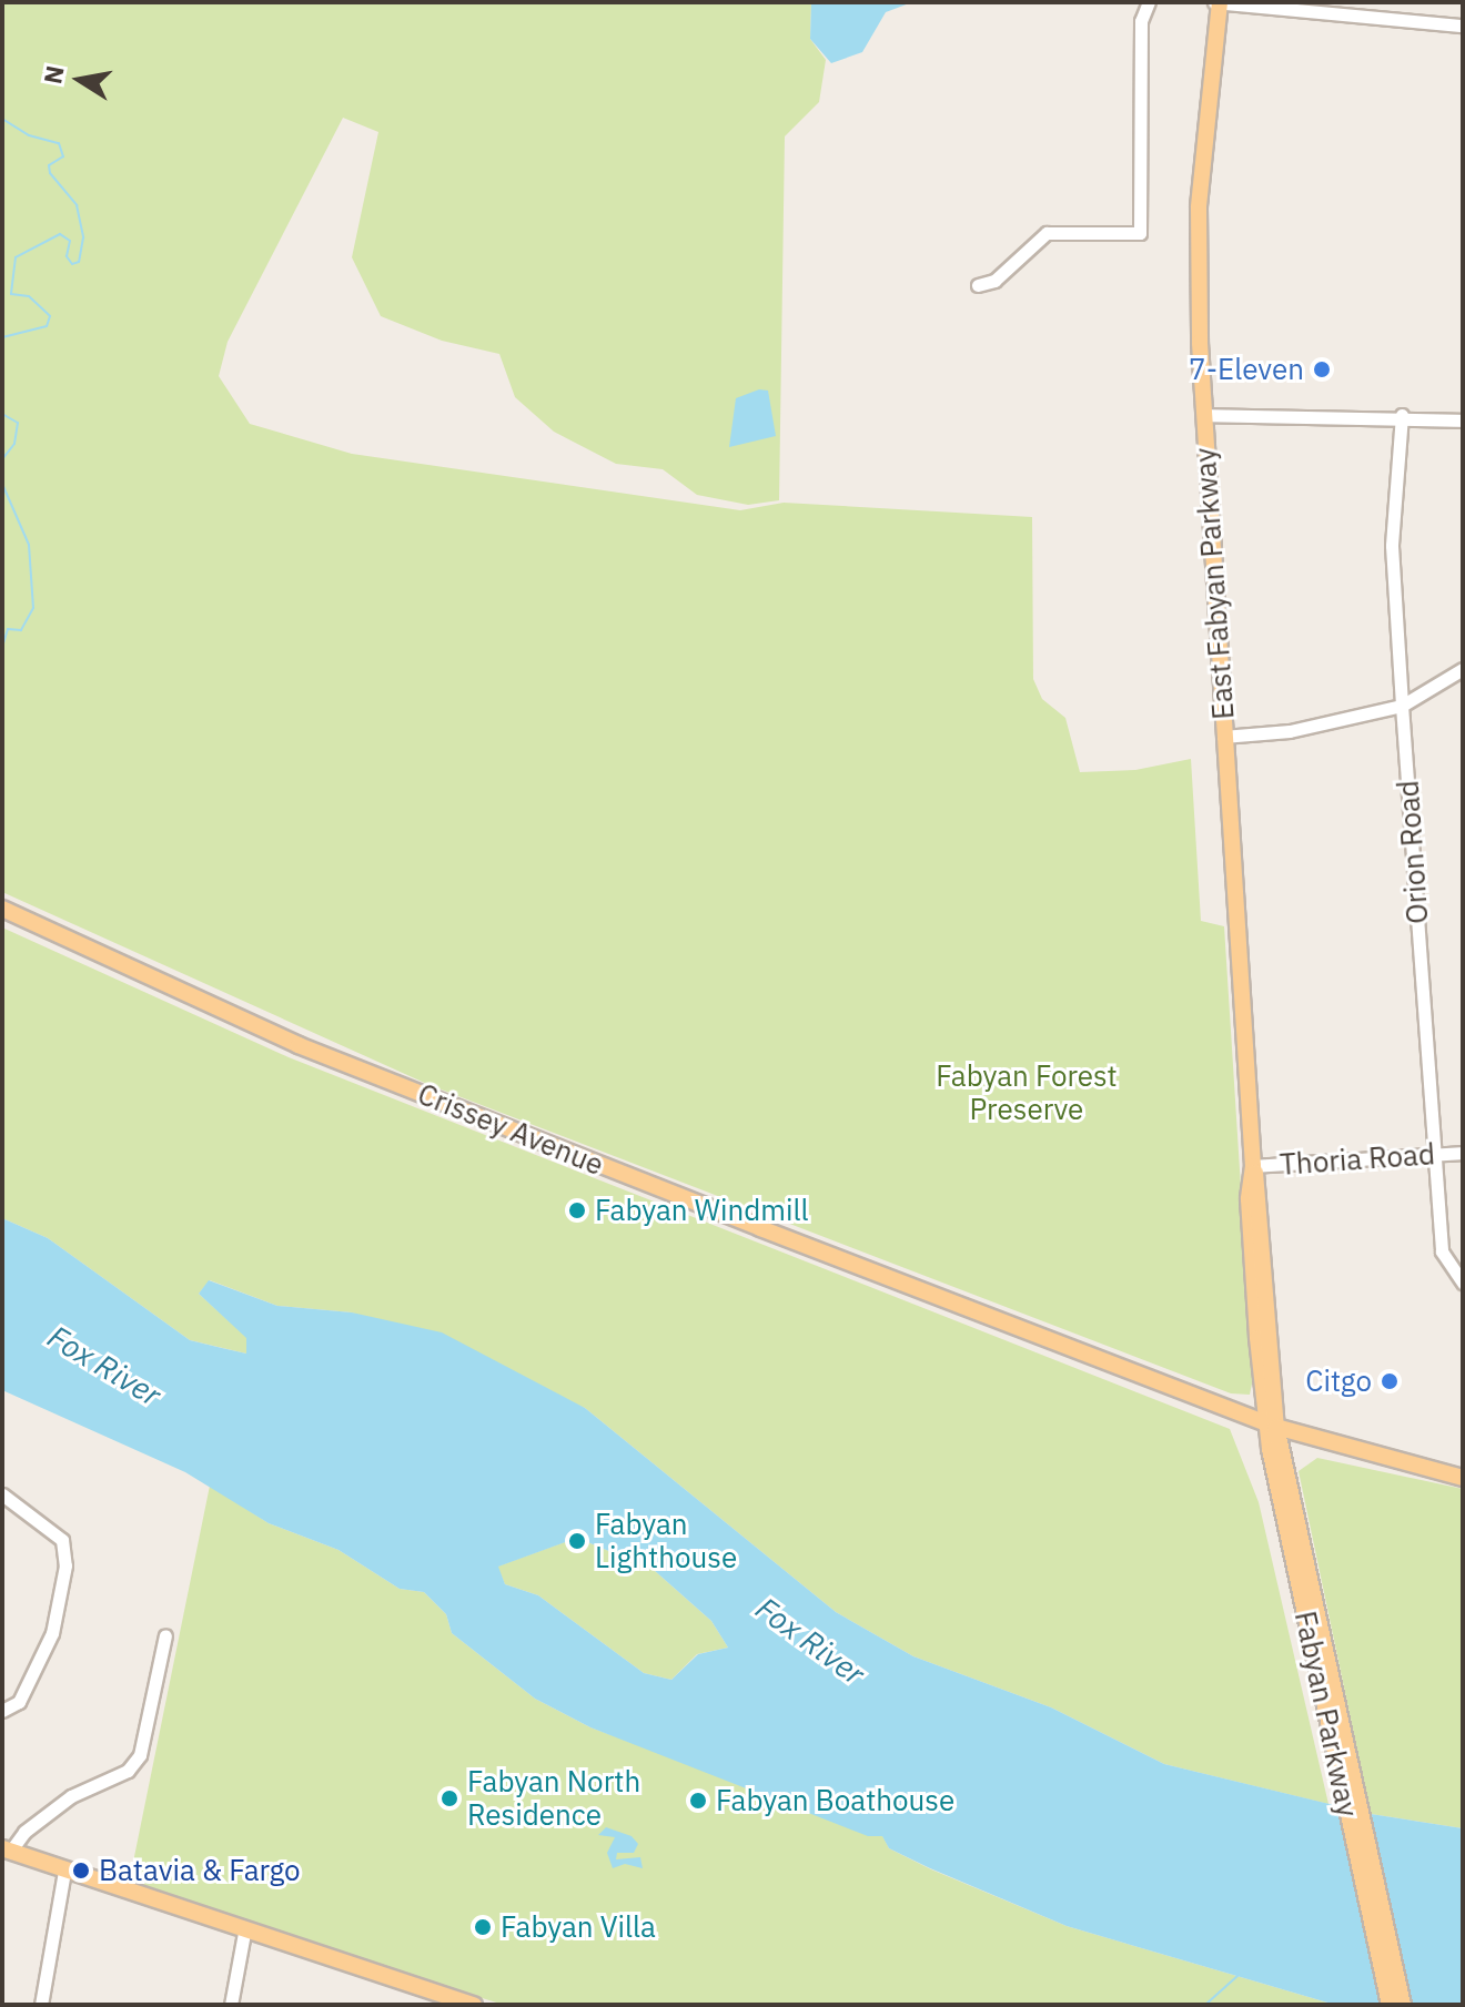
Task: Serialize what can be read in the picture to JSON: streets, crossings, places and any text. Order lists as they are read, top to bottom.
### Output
{
  "streets": {
    "main road": ["East Fabyan Parkway", "Crissey Avenue", "Fabyan Parkway"],
    "street": ["Orion Road", "Thoria Road"]
  },
  "crossings": [
    ["East Fabyan Parkway", "Crissey Avenue"],
    ["East Fabyan Parkway", "Thoria Road"],
    ["East Fabyan Parkway", "Fabyan Parkway"],
    ["Orion Road", "Thoria Road"],
    ["Crissey Avenue", "Fabyan Parkway"]
  ],
  "water": ["Fox River"],
  "parks": ["Fabyan Forest Preserve"],
  "places": [
    "7-Eleven",
    "Fabyan Windmill",
    "Citgo",
    "Fabyan Lighthouse",
    "Fabyan North Residence",
    "Fabyan Boathouse",
    "Batavia & Fargo",
    "Fabyan Villa"
  ],
  "north": "left"
}
